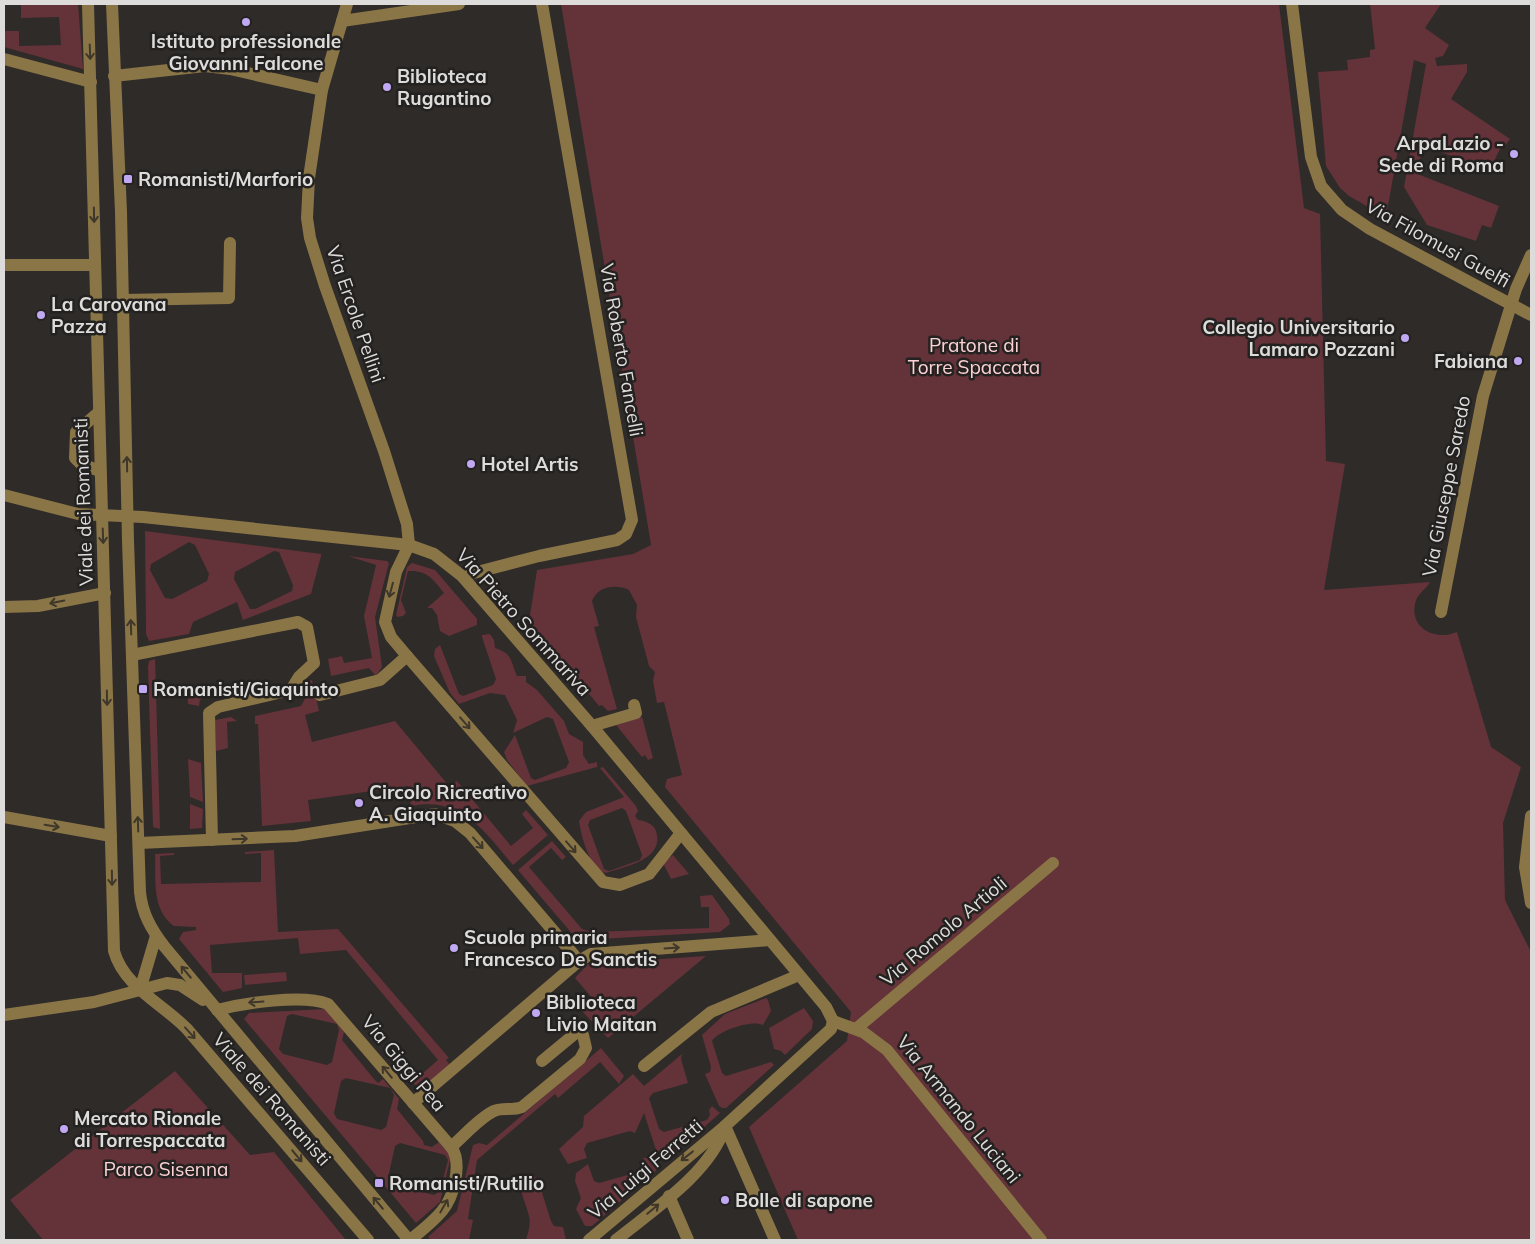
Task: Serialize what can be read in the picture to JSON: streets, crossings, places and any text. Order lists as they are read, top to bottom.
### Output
{
  "streets": {
    "street": [
      "Via Filomusi Guelfi",
      "Via Ercole Pellini",
      "Via Roberto Fancelli",
      "Via Giuseppe Saredo",
      "Viale dei Romanisti",
      "Via Pietro Sommariva",
      "Via Romolo Artioli",
      "Via Giggi Pea",
      "Via Armando Luciani",
      "Via Luigi Ferretti"
    ]
  },
  "crossings": [
    ["Via Filomusi Guelfi", "Via Giuseppe Saredo"],
    ["Via Ercole Pellini", "Via Pietro Sommariva"],
    ["Via Roberto Fancelli", "Via Pietro Sommariva"],
    ["Viale dei Romanisti", "Via Pietro Sommariva"],
    ["Viale dei Romanisti", "Via Giggi Pea"],
    ["Via Pietro Sommariva", "Via Armando Luciani"],
    ["Via Pietro Sommariva", "Via Luigi Ferretti"],
    ["Via Romolo Artioli", "Via Armando Luciani"],
    ["Via Armando Luciani", "Via Luigi Ferretti"]
  ],
  "parks": ["Pratone di Torre Spaccata", "Parco Sisenna"],
  "places": {
    "other": [
      "Istituto professionale Giovanni Falcone",
      "Biblioteca Rugantino",
      "ArpaLazio - Sede di Roma",
      "La Carovana Pazza",
      "Collegio Universitario Lamaro Pozzani",
      "Fabiana",
      "Hotel Artis",
      "Circolo Ricreativo A. Giaquinto",
      "Scuola primaria Francesco De Sanctis",
      "Biblioteca Livio Maitan",
      "Mercato Rionale di Torrespaccata",
      "Bolle di sapone"
    ],
    "transit": ["Romanisti/Marforio", "Romanisti/Giaquinto", "Romanisti/Rutilio"]
  }
}
